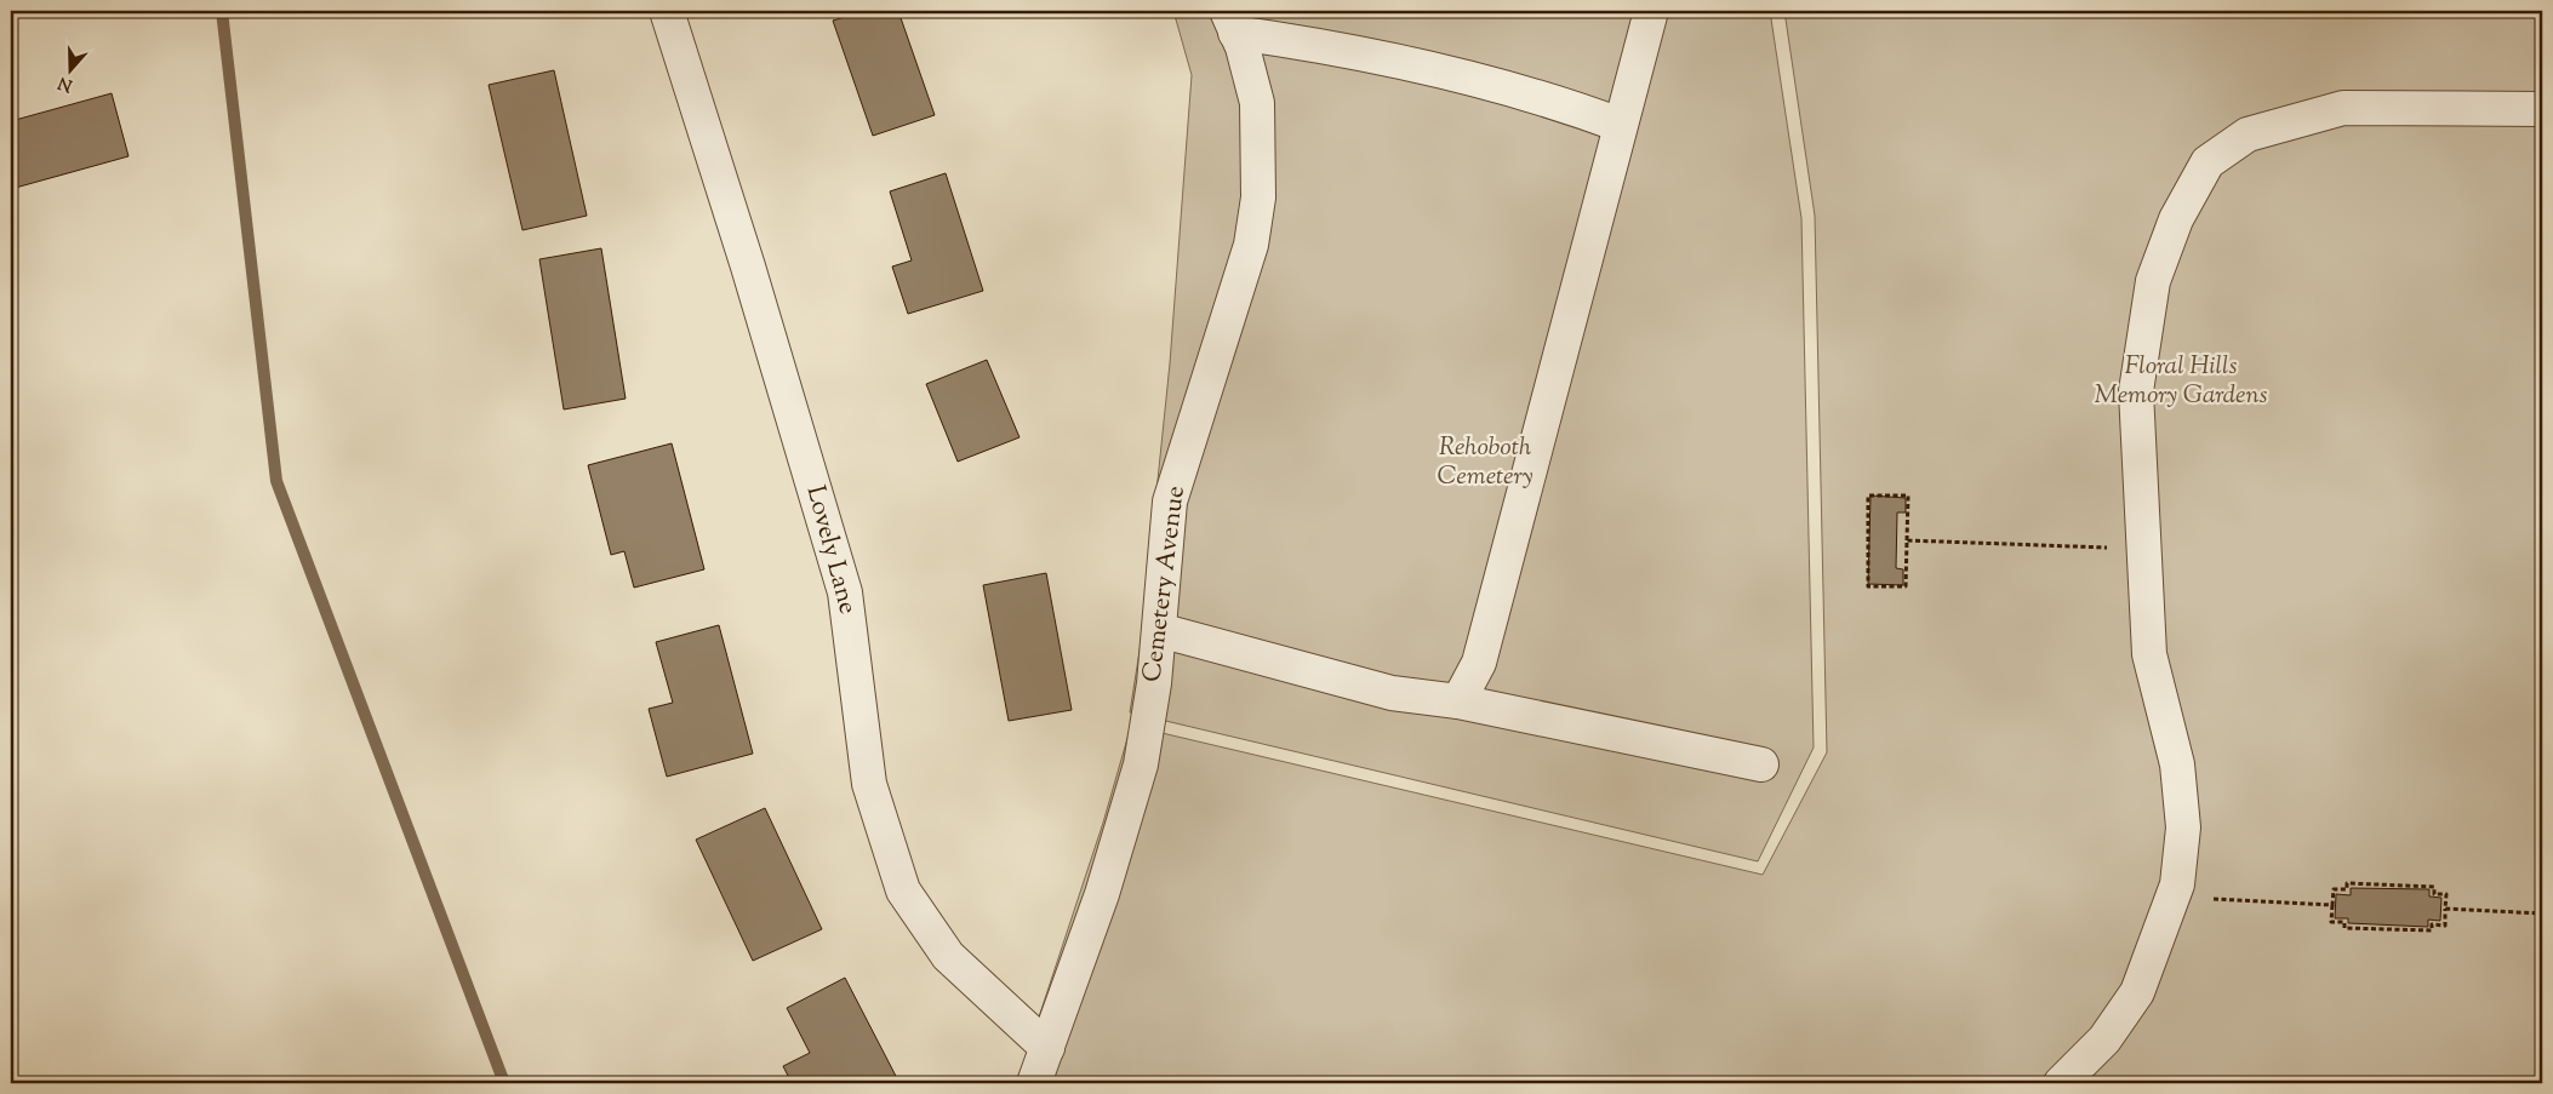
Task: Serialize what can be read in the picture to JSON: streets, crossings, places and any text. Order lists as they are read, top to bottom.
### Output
{
  "streets": {
    "street": ["Lovely Lane", "Cemetery Avenue"]
  },
  "crossings": [
    ["Lovely Lane", "Cemetery Avenue"]
  ],
  "parks": ["Floral Hills Memory Gardens", "Rehoboth Cemetery"],
  "north": "bottom"
}
